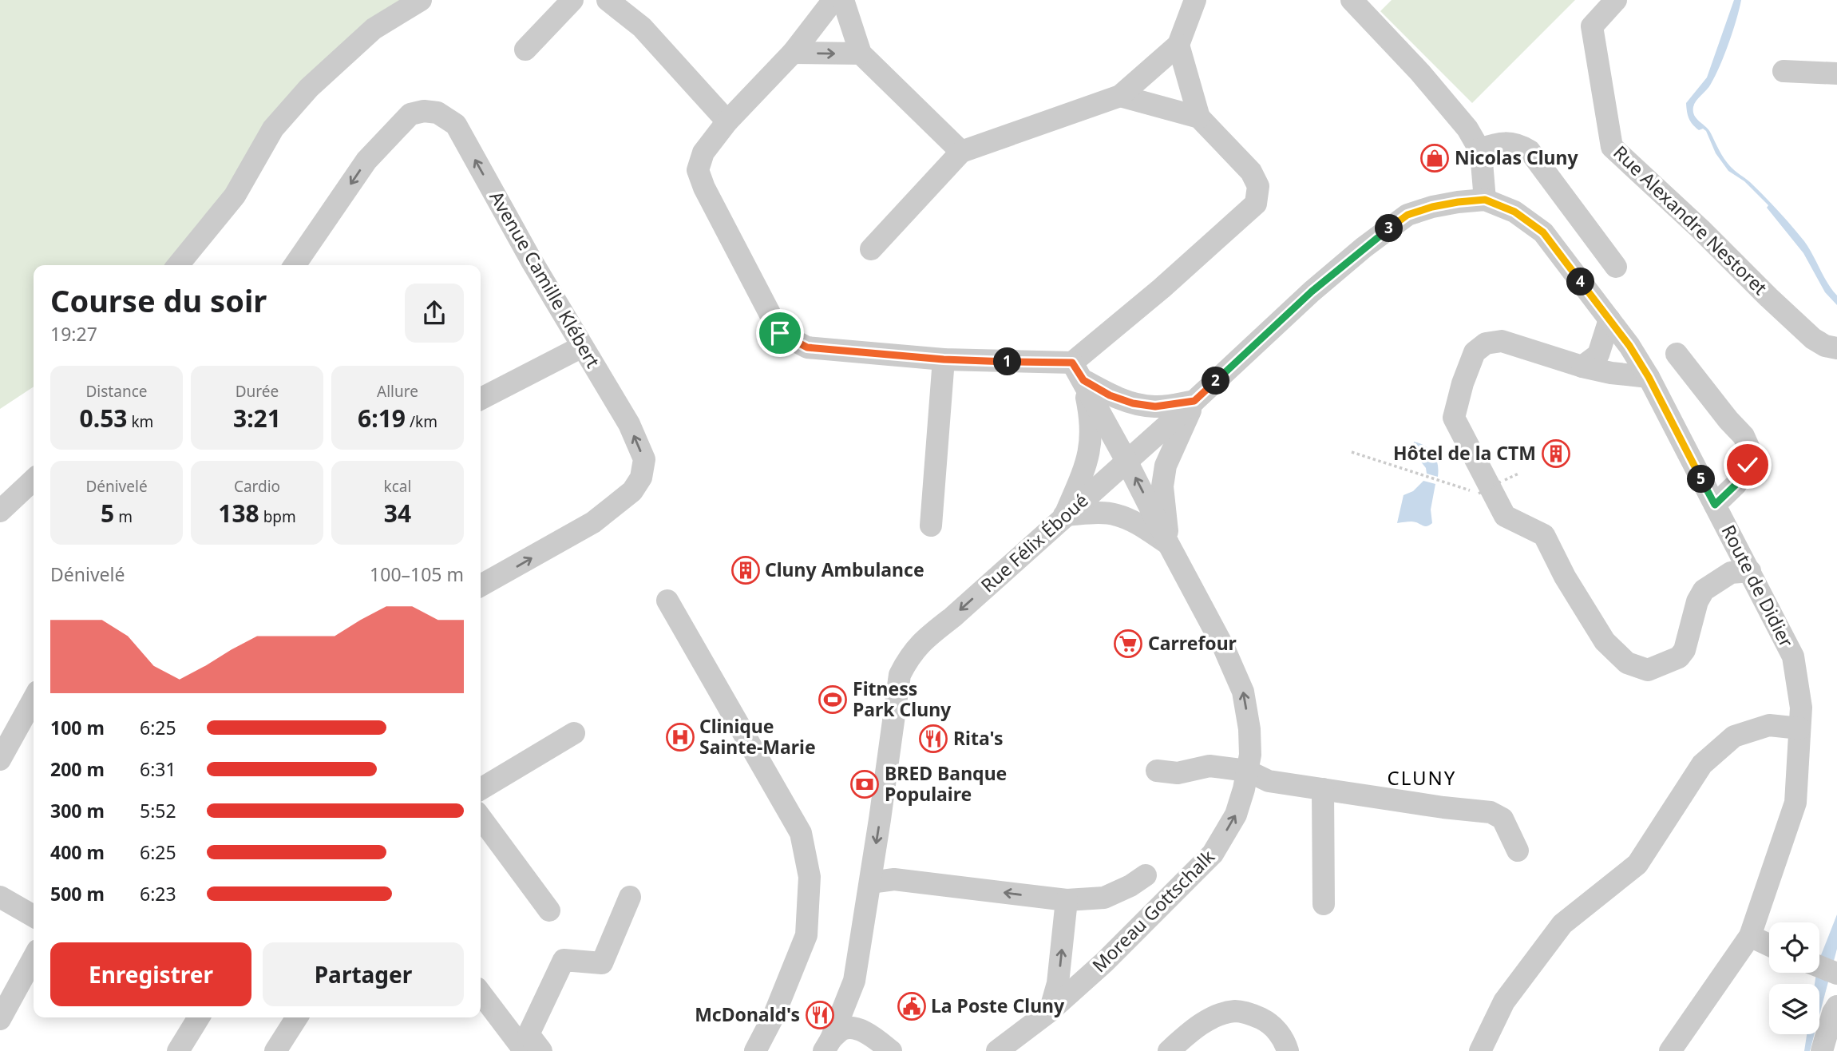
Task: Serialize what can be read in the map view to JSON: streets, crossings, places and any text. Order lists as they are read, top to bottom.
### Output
{
  "streets": {
    "street": [
      "Rue Alexandre Nestoret",
      "Avenue Camille Klébert",
      "Rue Félix Éboué",
      "Route de Didier",
      "Moreau Gottschalk"
    ]
  },
  "crossings": [
    ["Rue Félix Éboué", "Route de Didier"],
    ["Rue Félix Éboué", "Moreau Gottschalk"]
  ],
  "districts": ["CLUNY"],
  "places": {
    "shop": ["Nicolas Cluny"],
    "building": ["Hôtel de la CTM", "Cluny Ambulance"],
    "supermarket": ["Carrefour"],
    "sports": ["Fitness Park Cluny"],
    "hospital": ["Clinique Sainte-Marie"],
    "restaurant": ["Rita's", "McDonald's"],
    "bank": ["BRED Banque Populaire"],
    "public building": ["La Poste Cluny"]
  },
  "page": {
    "pins": [
      "3",
      "4",
      "1",
      "2",
      "5"
    ],
    "heading": ["Course du soir", "19:27"],
    "stats": [
      ["Distance", "0.53 km"],
      ["Durée", "3:21"],
      ["Allure", "6:19 /km"],
      ["Dénivelé", "5 m"],
      ["Cardio", "138 bpm"],
      ["kcal", "34"]
    ],
    "chart": ["Dénivelé", "100–105 m"],
    "list": [
      {
        "name": "100 m",
        "note": "6:25"
      },
      {
        "name": "200 m",
        "note": "6:31"
      },
      {
        "name": "300 m",
        "note": "5:52"
      },
      {
        "name": "400 m",
        "note": "6:25"
      },
      {
        "name": "500 m",
        "note": "6:23"
      }
    ],
    "buttons": ["Enregistrer", "Partager"]
  }
}
